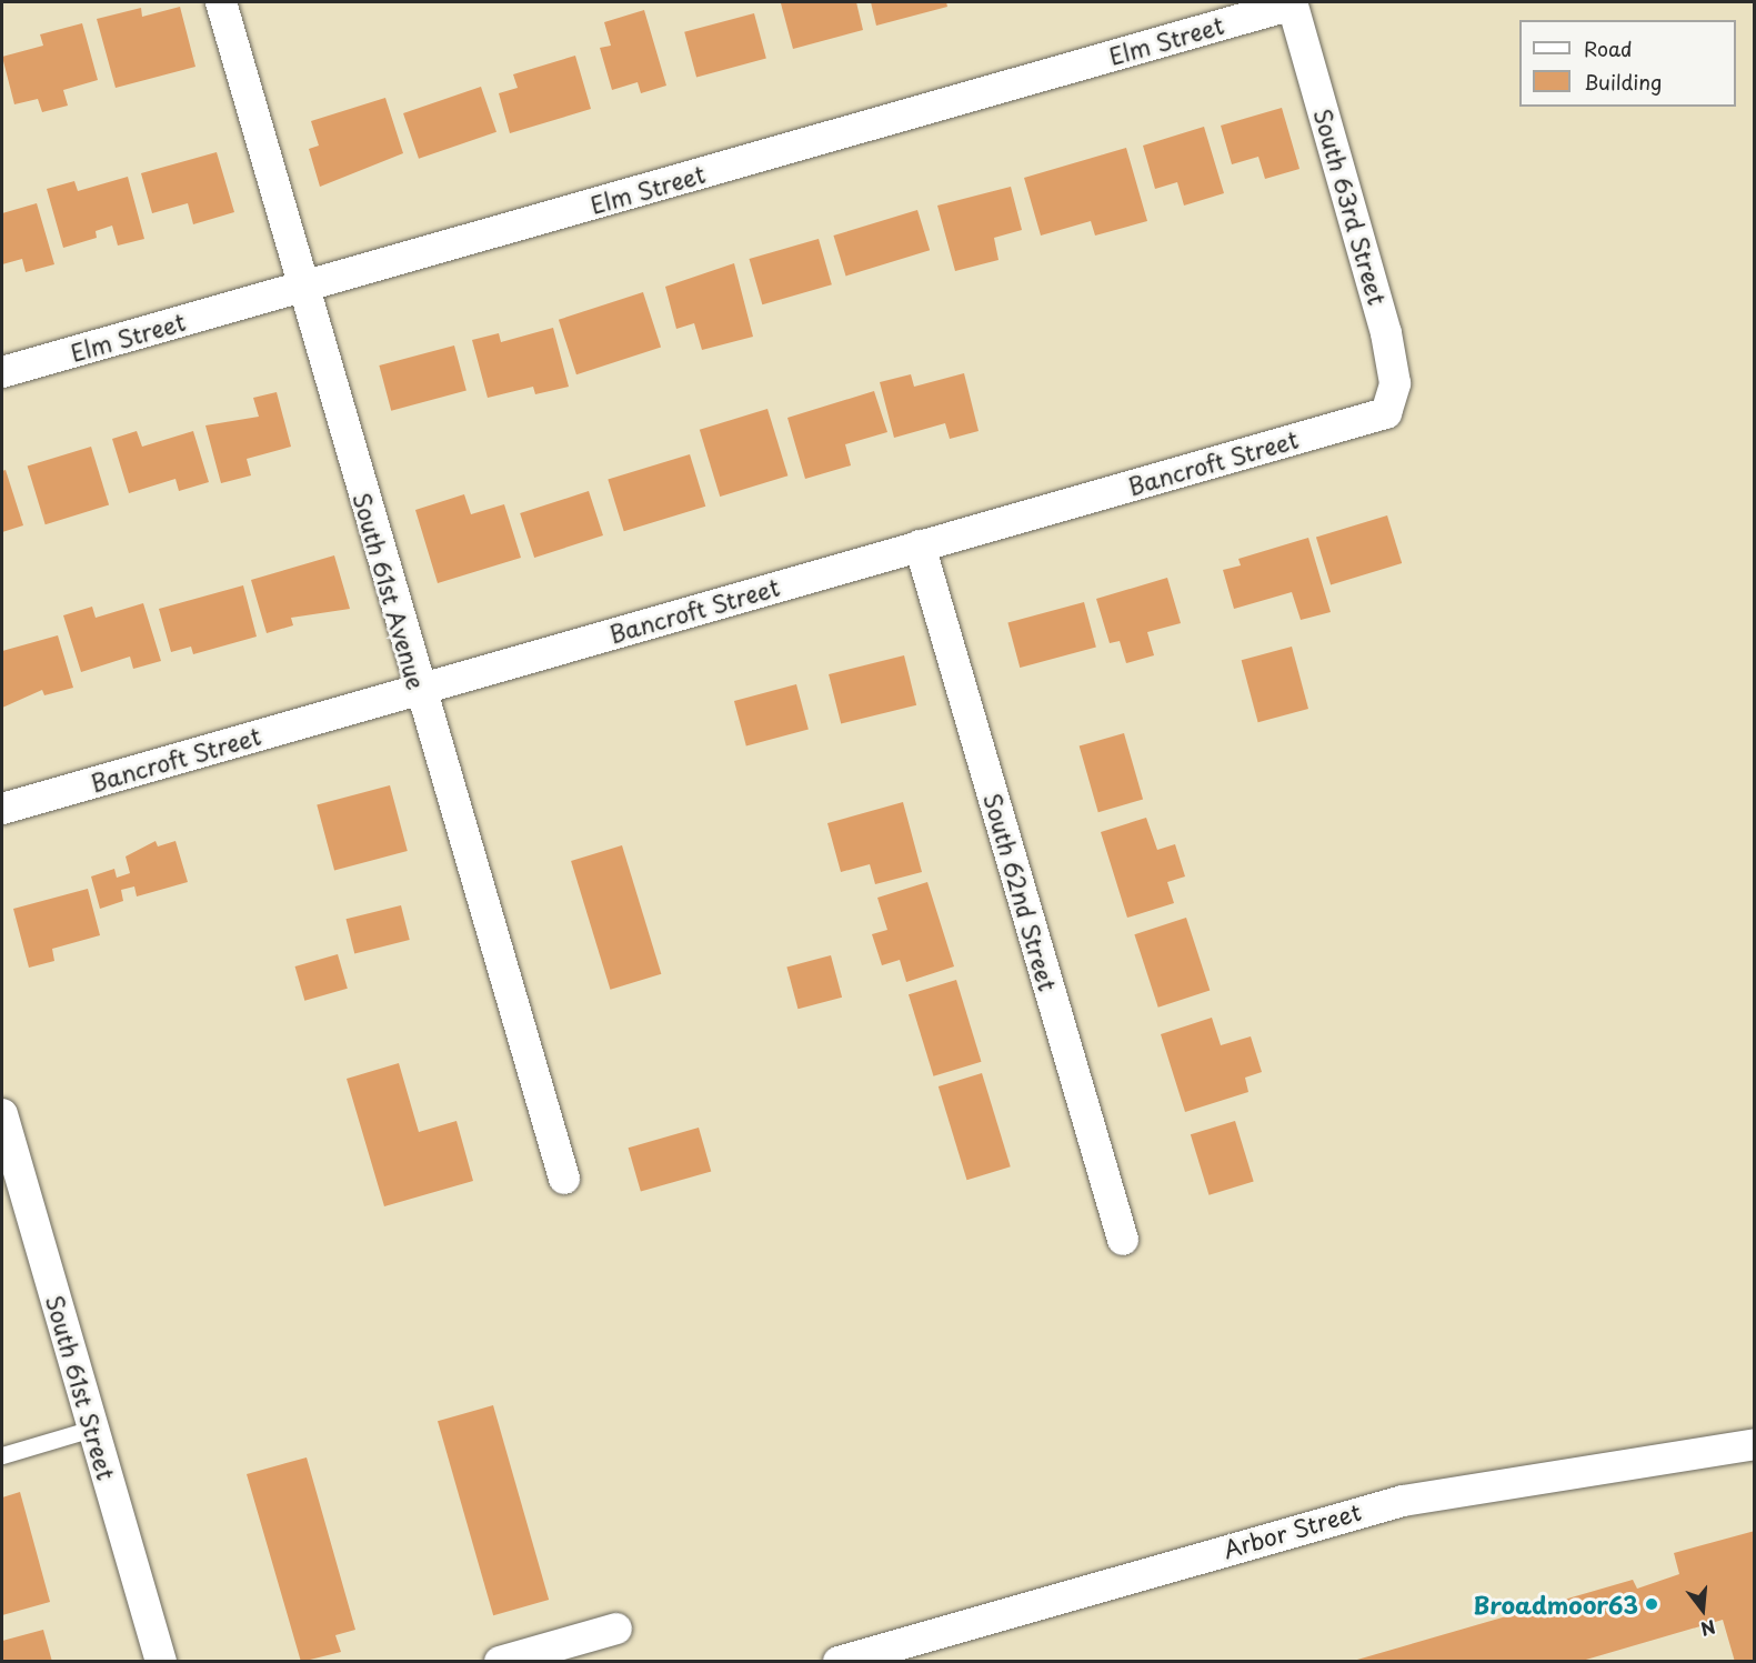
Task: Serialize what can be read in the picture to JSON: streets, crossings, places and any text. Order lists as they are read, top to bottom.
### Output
{
  "streets": {
    "street": [
      "Elm Street",
      "South 63rd Street",
      "Bancroft Street",
      "South 61st Avenue",
      "South 62nd Street",
      "South 61st Street",
      "Arbor Street"
    ]
  },
  "crossings": [
    ["Elm Street", "South 63rd Street"],
    ["Elm Street", "South 61st Avenue"],
    ["South 63rd Street", "Bancroft Street"],
    ["Bancroft Street", "South 61st Avenue"],
    ["Bancroft Street", "South 62nd Street"]
  ],
  "places": ["Broadmoor63"],
  "legend": ["Road", "Building"],
  "north": "bottom"
}
